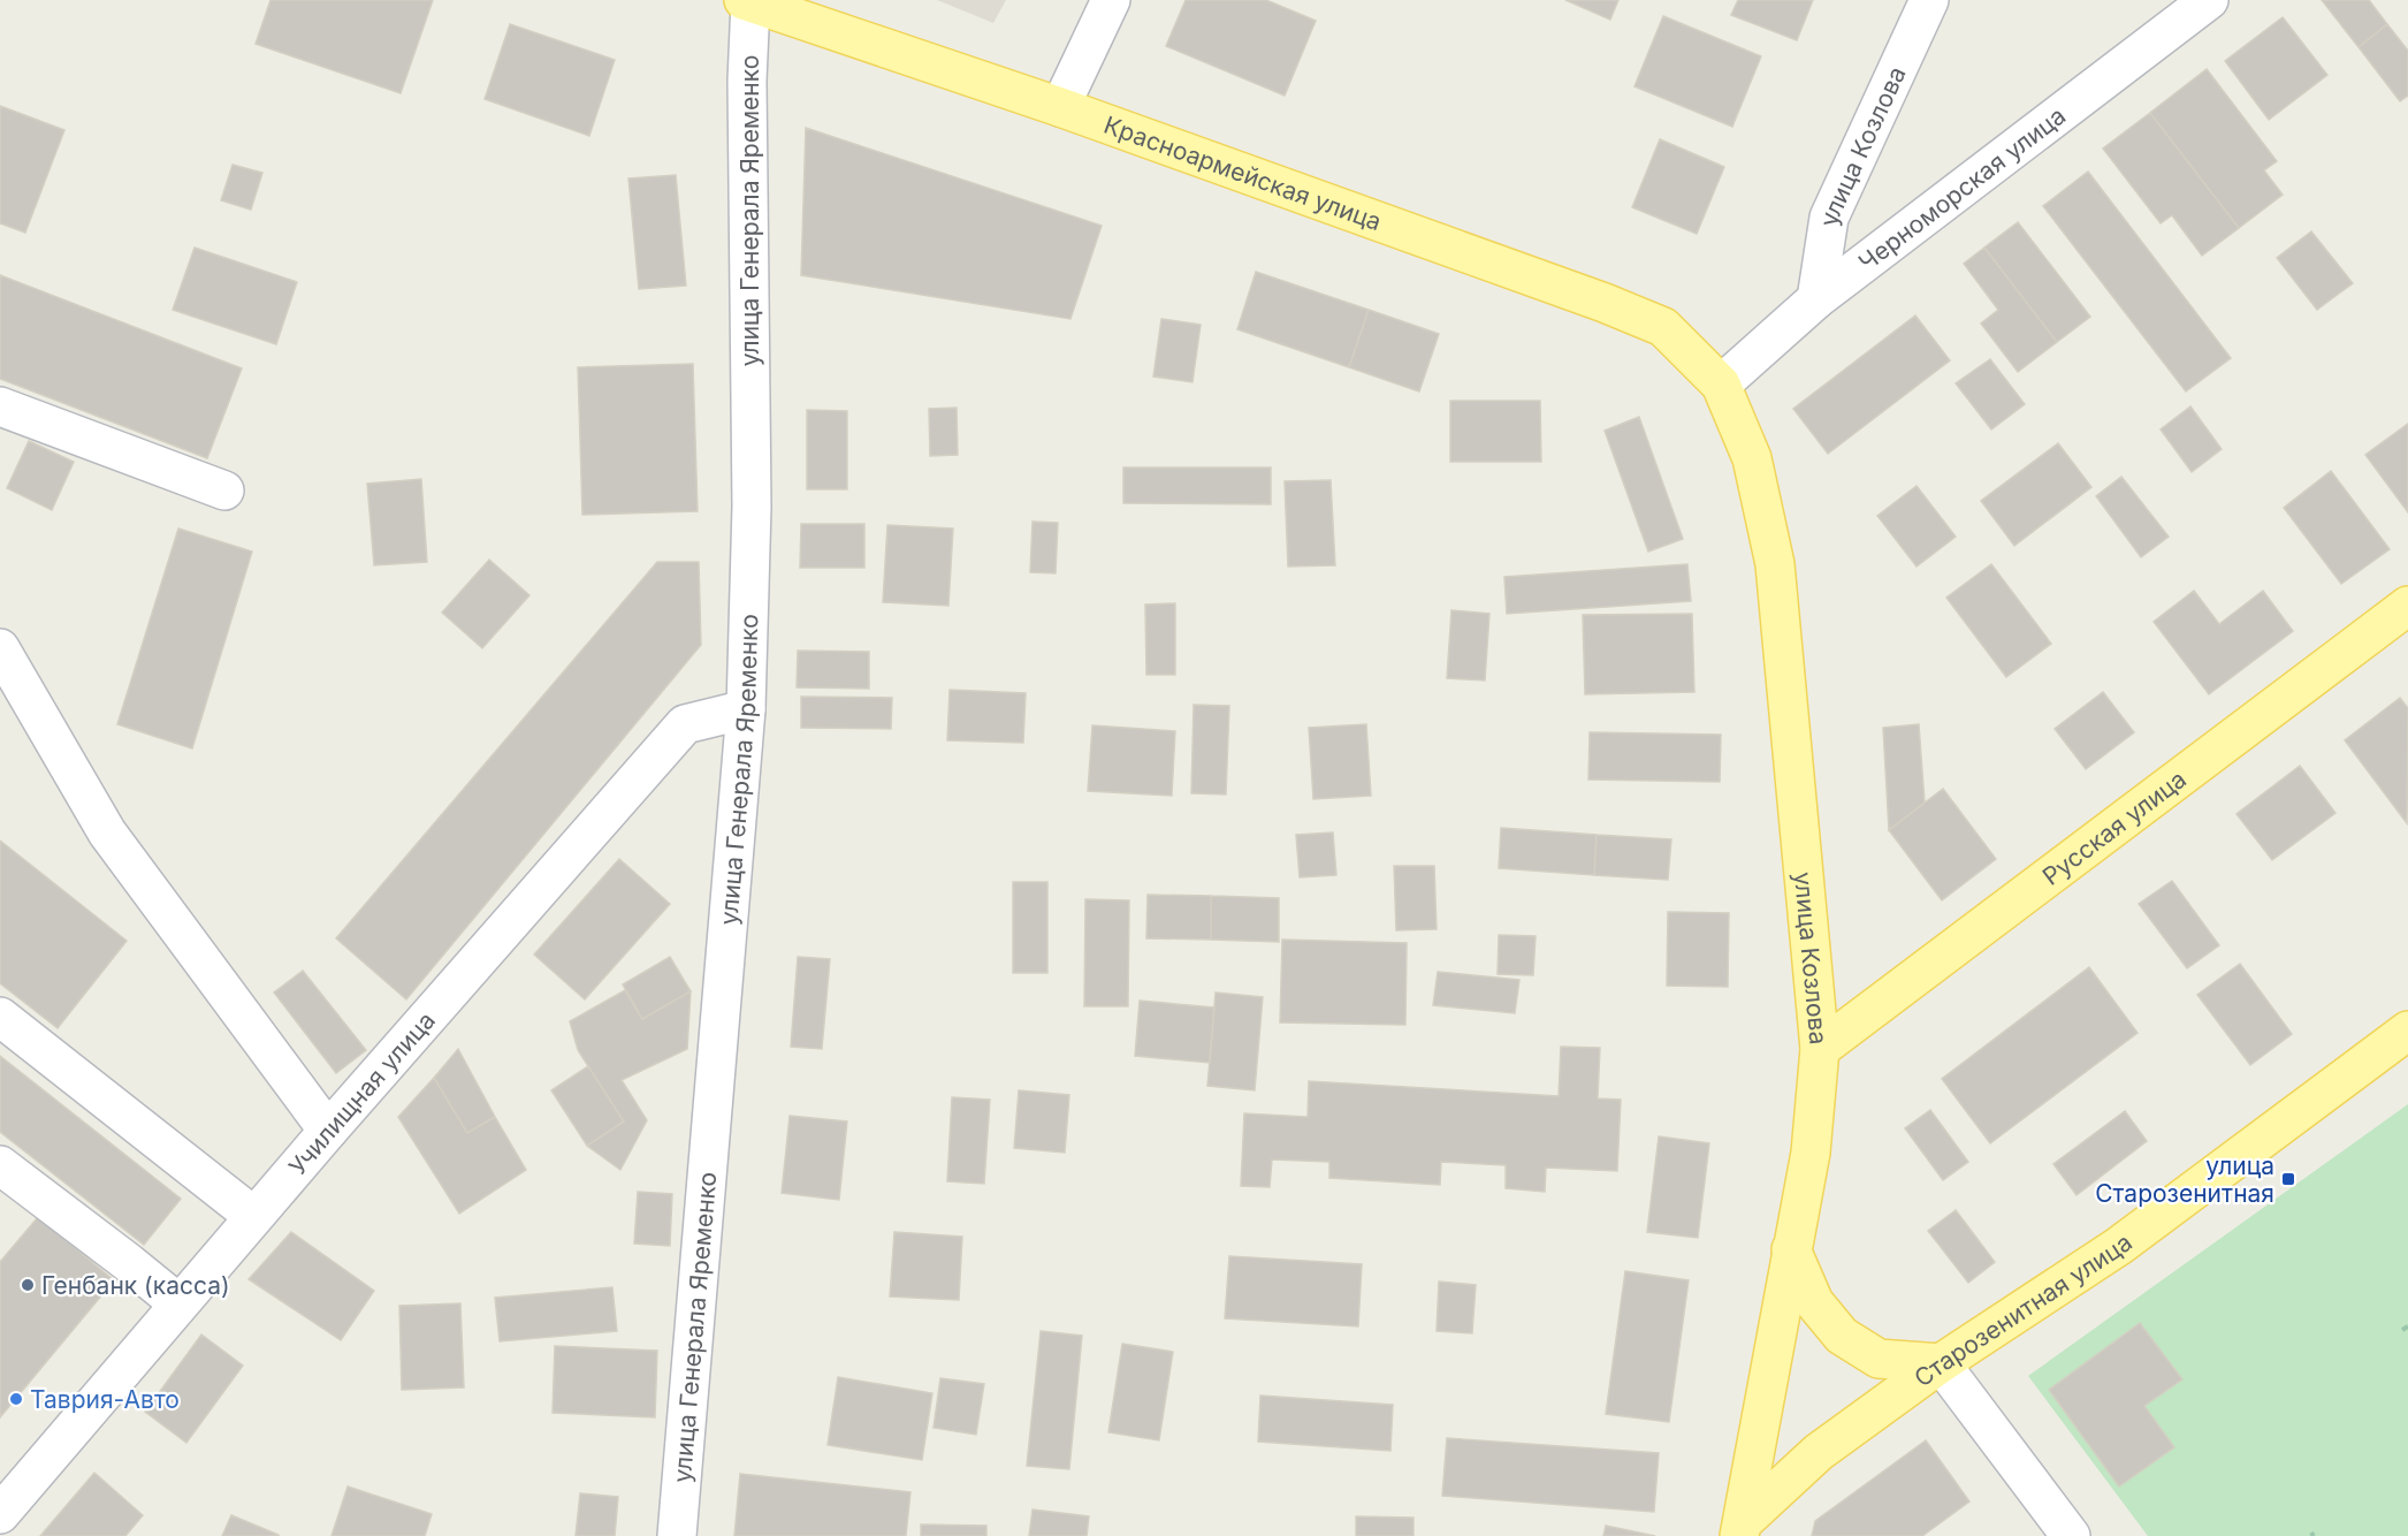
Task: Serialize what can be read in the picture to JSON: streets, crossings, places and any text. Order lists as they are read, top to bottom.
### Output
{
  "streets": {
    "main road": [
      "улица Козлова",
      "Красноармейская улица",
      "Русская улица",
      "Старозенитная улица"
    ],
    "street": ["Черноморская улица", "улица Генерала Яременко", "Училищная улица"]
  },
  "crossings": [
    ["улица Козлова", "Красноармейская улица"],
    ["улица Козлова", "Черноморская улица"],
    ["улица Козлова", "Русская улица"],
    ["улица Козлова", "Старозенитная улица"],
    ["Красноармейская улица", "Черноморская улица"],
    ["Красноармейская улица", "улица Генерала Яременко"],
    ["улица Генерала Яременко", "Училищная улица"]
  ],
  "places": {
    "transit": ["улица Старозенитная"],
    "other": ["Генбанк (касса)", "Таврия-Авто"]
  }
}
